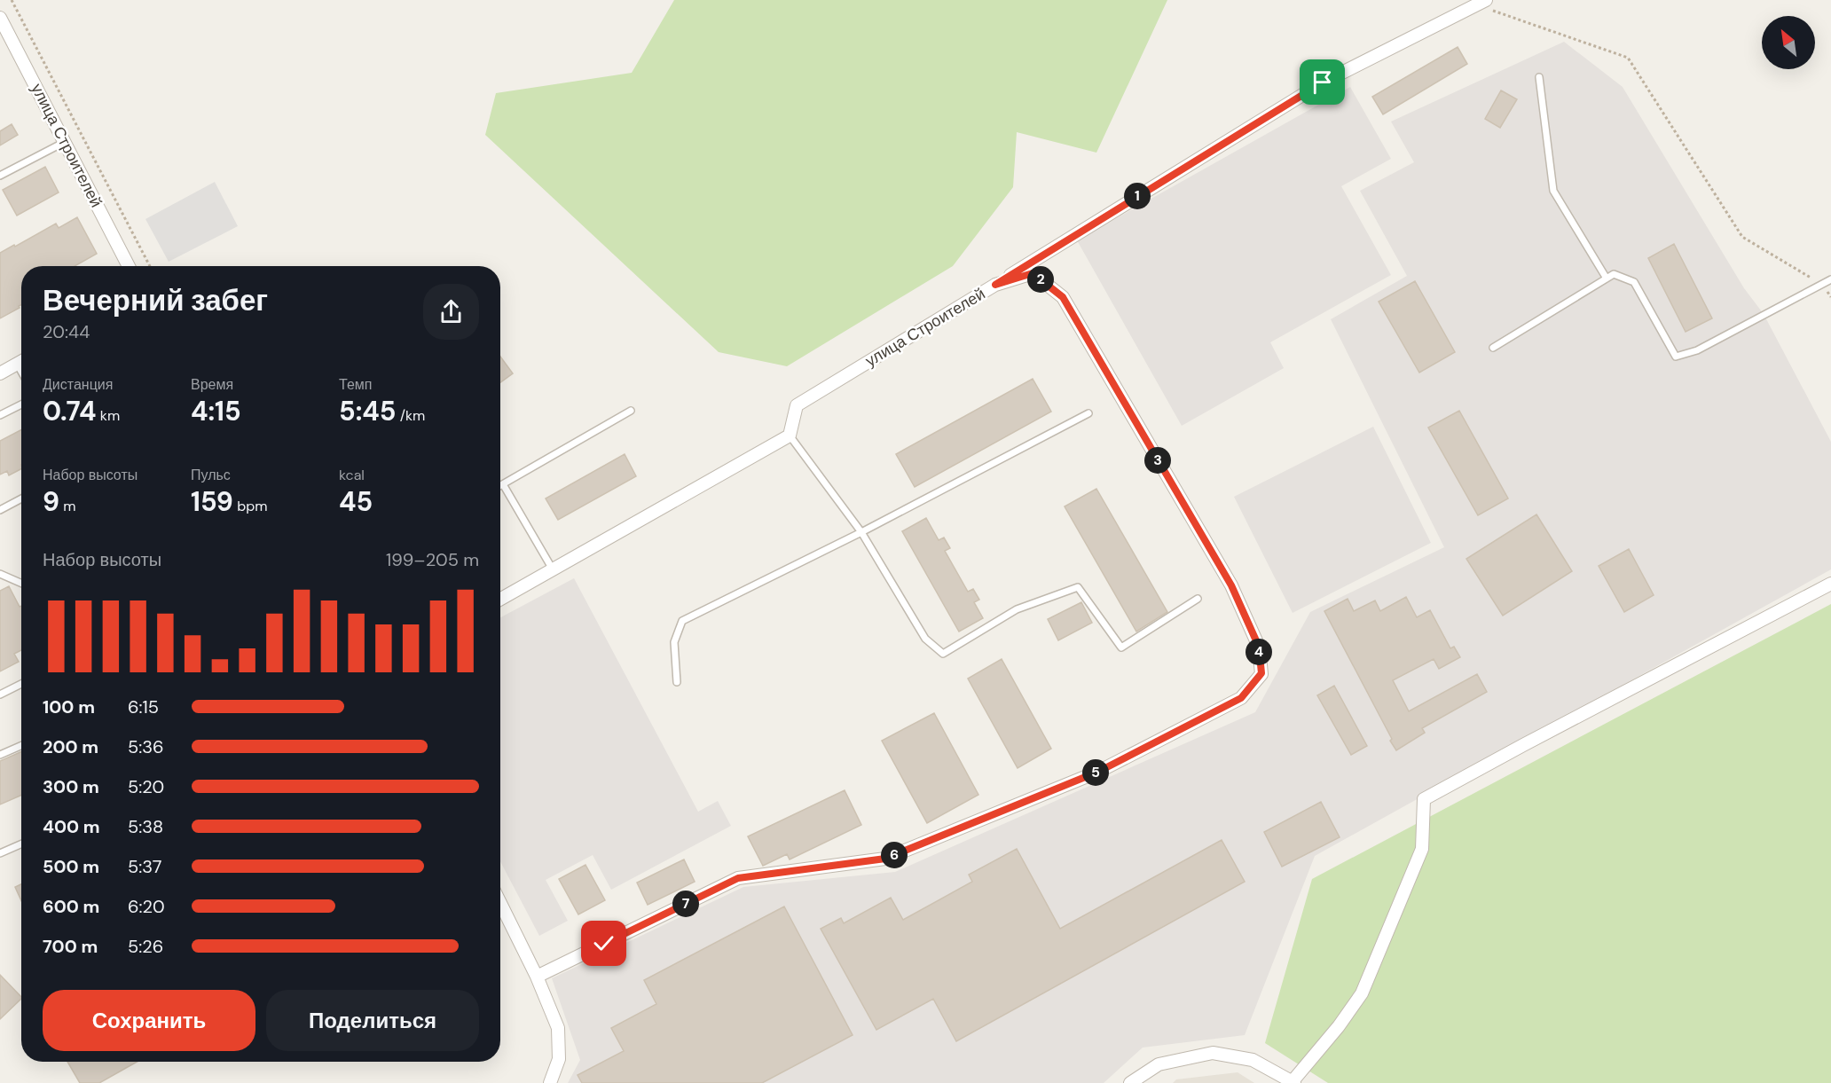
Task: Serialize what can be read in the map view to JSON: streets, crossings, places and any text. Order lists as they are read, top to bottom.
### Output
{
  "streets": {
    "street": ["улица Строителей"]
  },
  "north": "top left",
  "page": {
    "pins": [
      "1",
      "2",
      "3",
      "4",
      "5",
      "6",
      "7"
    ],
    "heading": ["Вечерний забег", "20:44"],
    "stats": [
      ["Дистанция", "0.74 km"],
      ["Время", "4:15"],
      ["Темп", "5:45 /km"],
      ["Набор высоты", "9 m"],
      ["Пульс", "159 bpm"],
      ["kcal", "45"]
    ],
    "chart": ["Набор высоты", "199–205 m"],
    "list": [
      {
        "name": "100 m",
        "note": "6:15"
      },
      {
        "name": "200 m",
        "note": "5:36"
      },
      {
        "name": "300 m",
        "note": "5:20"
      },
      {
        "name": "400 m",
        "note": "5:38"
      },
      {
        "name": "500 m",
        "note": "5:37"
      },
      {
        "name": "600 m",
        "note": "6:20"
      },
      {
        "name": "700 m",
        "note": "5:26"
      }
    ],
    "buttons": ["Сохранить", "Поделиться"]
  }
}
